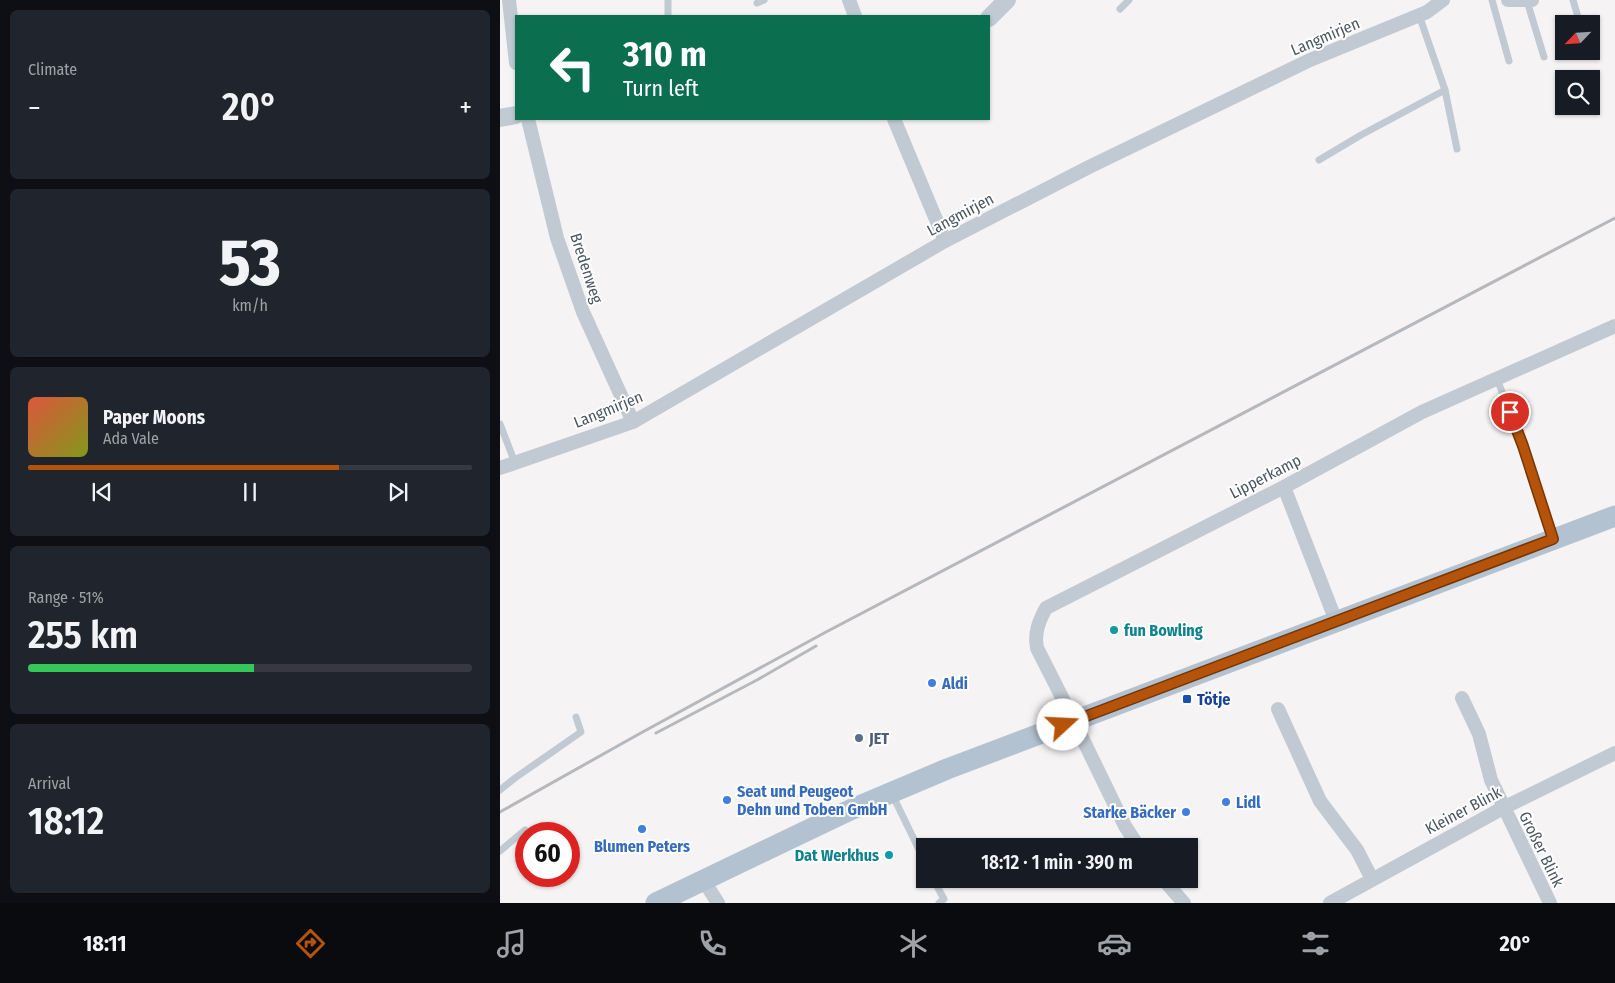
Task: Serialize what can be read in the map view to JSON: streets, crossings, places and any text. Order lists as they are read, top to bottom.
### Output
{
  "streets": {
    "street": [
      "Langmirjen",
      "Bredenweg",
      "Lipperkamp",
      "Kleiner Blink",
      "Großer Blink"
    ]
  },
  "crossings": [
    ["Langmirjen", "Bredenweg"],
    ["Kleiner Blink", "Großer Blink"]
  ],
  "places": {
    "other": [
      "fun Bowling",
      "Aldi",
      "JET",
      "Seat und Peugeot Dehn und Toben GmbH",
      "Lidl",
      "Starke Bäcker",
      "Blumen Peters",
      "Dat Werkhus"
    ],
    "transit": ["Tötje"]
  },
  "north": "bottom left",
  "page": {
    "tile": [
      "Climate",
      ["53", "km/h"],
      ["Range · 51%", "255 km"],
      ["Arrival", "18:12"]
    ],
    "turn": ["310 m", "Turn left"],
    "heat": ["−", "20°", "+"],
    "song": ["Paper Moons", "Ada Vale"],
    "limit": "60",
    "trip": "18:12 · 1 min · 390 m",
    "tabs": ["18:11", "20°"]
  }
}
